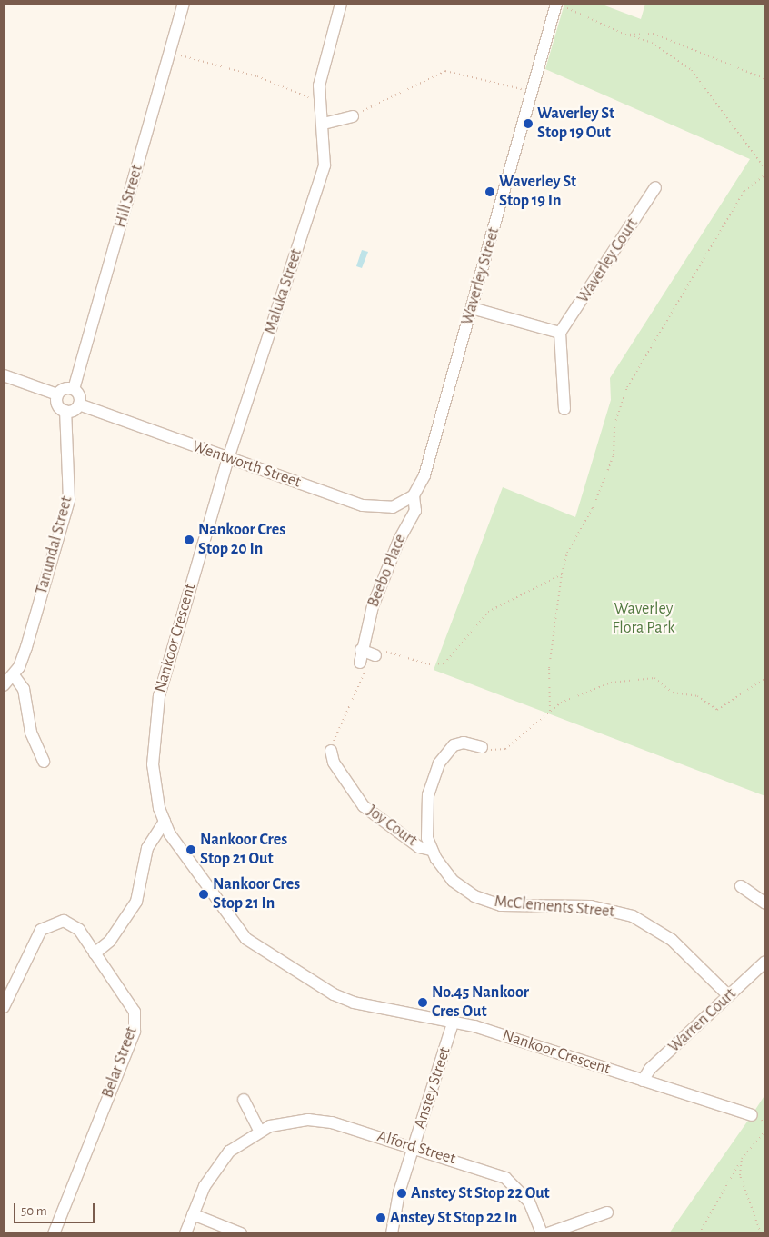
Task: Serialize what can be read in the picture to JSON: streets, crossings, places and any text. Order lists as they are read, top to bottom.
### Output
{
  "streets": {
    "street": [
      "Hill Street",
      "Waverley Court",
      "Waverley Street",
      "Maluka Street",
      "Wentworth Street",
      "Tanundal Street",
      "Beebo Place",
      "Nankoor Crescent",
      "Joy Court",
      "McClements Street",
      "Warren Court",
      "Belar Street",
      "Anstey Street",
      "Alford Street"
    ]
  },
  "crossings": [
    ["Hill Street", "Wentworth Street"],
    ["Hill Street", "Tanundal Street"],
    ["Waverley Street", "Wentworth Street"],
    ["Waverley Street", "Beebo Place"],
    ["Maluka Street", "Wentworth Street"],
    ["Maluka Street", "Nankoor Crescent"],
    ["Wentworth Street", "Tanundal Street"],
    ["Wentworth Street", "Beebo Place"],
    ["Wentworth Street", "Nankoor Crescent"],
    ["Nankoor Crescent", "Warren Court"],
    ["Nankoor Crescent", "Anstey Street"],
    ["Joy Court", "McClements Street"],
    ["McClements Street", "Warren Court"],
    ["Anstey Street", "Alford Street"]
  ],
  "parks": ["Waverley Flora Park"],
  "places": [
    "Waverley St Stop 19 Out",
    "Waverley St Stop 19 In",
    "Nankoor Cres Stop 20 In",
    "Nankoor Cres Stop 21 Out",
    "Nankoor Cres Stop 21 In",
    "No.45 Nankoor Cres Out",
    "Anstey St Stop 22 Out",
    "Anstey St Stop 22 In"
  ],
  "scale_bar": "50 m"
}
